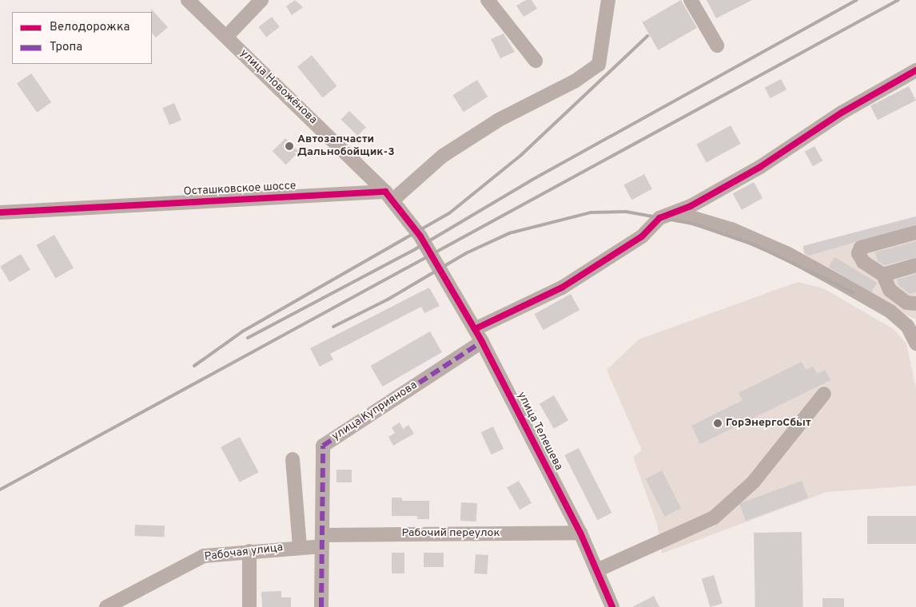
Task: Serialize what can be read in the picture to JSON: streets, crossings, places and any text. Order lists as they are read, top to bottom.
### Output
{
  "streets": {
    "street": [
      "улица Новожёнова",
      "Осташковское шоссе",
      "улица Куприянова",
      "улица Телешева",
      "Рабочий переулок",
      "Рабочая улица"
    ]
  },
  "crossings": [
    ["улица Новожёнова", "Осташковское шоссе"],
    ["улица Новожёнова", "улица Телешева"],
    ["Осташковское шоссе", "улица Телешева"],
    ["улица Куприянова", "улица Телешева"],
    ["улица Куприянова", "Рабочий переулок"],
    ["улица Куприянова", "Рабочая улица"],
    ["улица Телешева", "Рабочий переулок"],
    ["Рабочий переулок", "Рабочая улица"]
  ],
  "places": ["Автозапчасти Дальнобойщик-3", "ГорЭнергоСбыт"],
  "legend": ["Велодорожка", "Тропа"]
}
